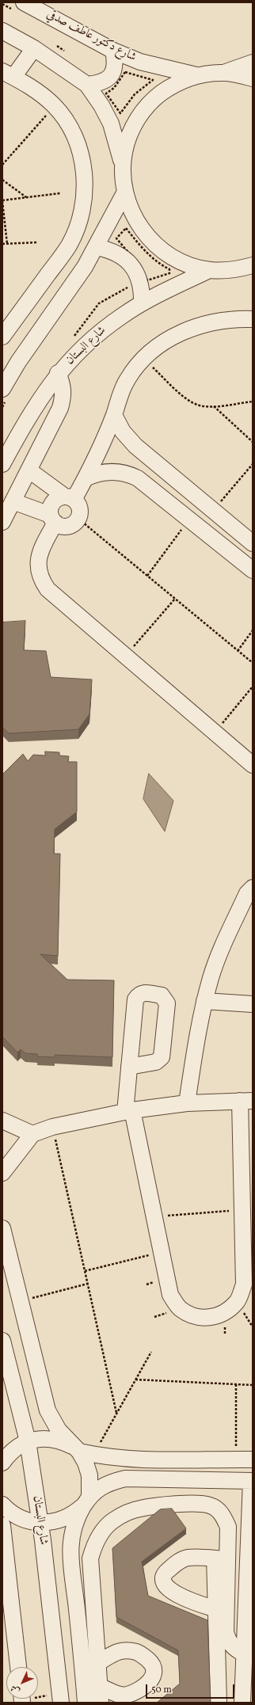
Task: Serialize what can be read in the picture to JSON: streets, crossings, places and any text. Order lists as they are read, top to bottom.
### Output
{
  "streets": {
    "street": ["شارع دكتور عاطف صدقي", "شارع البستان"]
  },
  "scale_bar": "50 m",
  "north": "bottom left"
}
